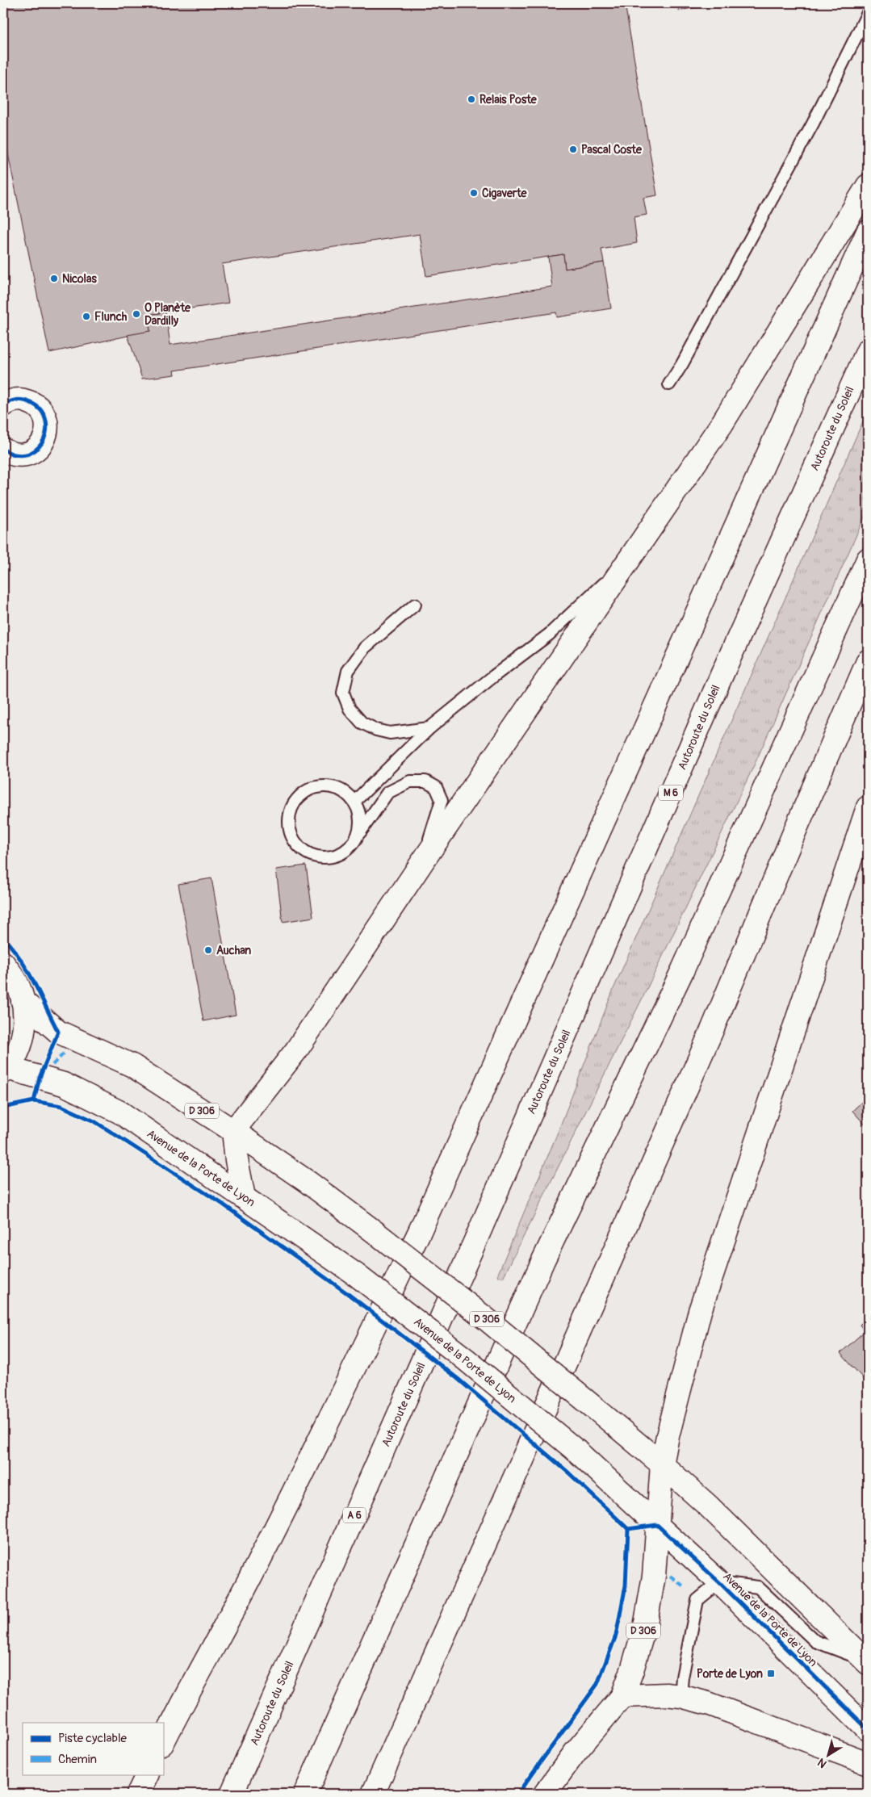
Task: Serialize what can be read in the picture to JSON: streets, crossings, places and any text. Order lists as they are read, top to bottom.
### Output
{
  "streets": {
    "main road": [
      "Autoroute du Soleil",
      "M 6",
      "D 306",
      "Avenue de la Porte de Lyon",
      "A 6"
    ]
  },
  "crossings": [
    ["D 306", "Avenue de la Porte de Lyon"]
  ],
  "places": {
    "other": [
      "Relais Poste",
      "Pascal Coste",
      "Cigaverte",
      "Nicolas",
      "O Planète Dardilly",
      "Flunch",
      "Auchan"
    ],
    "transit": ["Porte de Lyon"]
  },
  "legend": ["Piste cyclable", "Chemin"],
  "north": "bottom left"
}
